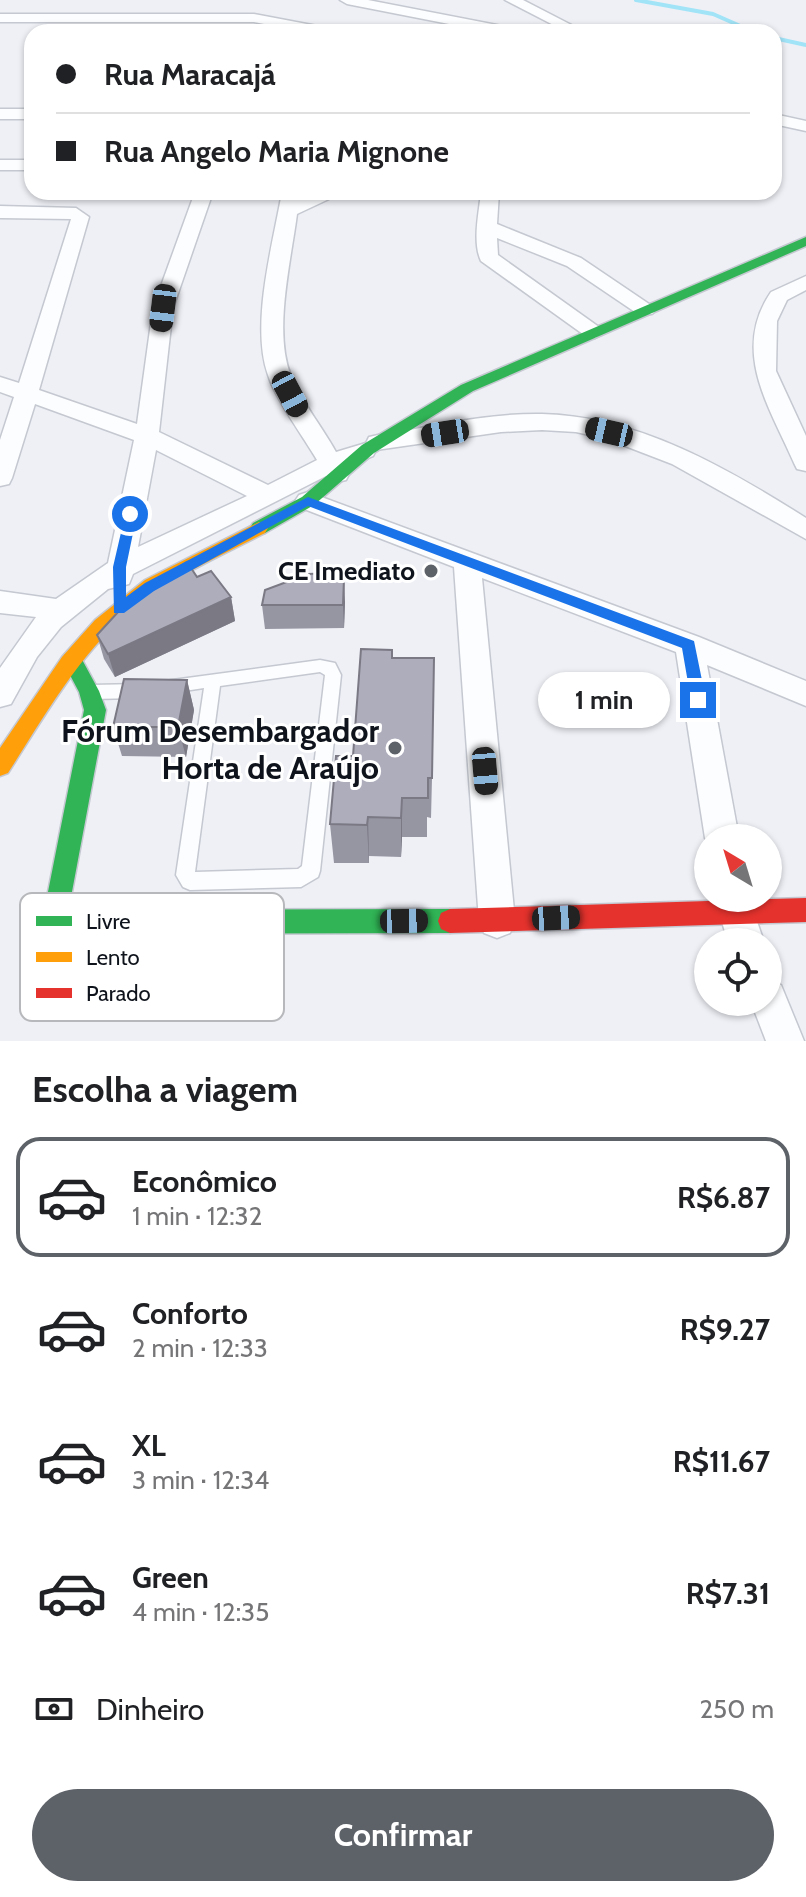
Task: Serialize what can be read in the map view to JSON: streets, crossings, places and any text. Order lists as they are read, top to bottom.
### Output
{
  "places": ["CE Imediato", "Fórum Desembargador Horta de Araújo"],
  "legend": ["Livre", "Lento", "Parado"],
  "north": "top left",
  "page": {
    "banner": ["Rua Maracajá", "Rua Angelo Maria Mignone"],
    "bubble": "1 min",
    "heading": "Escolha a viagem",
    "list": [
      {
        "name": "Econômico",
        "note": "1 min · 12:32",
        "value": "R$6.87"
      },
      {
        "name": "Conforto",
        "note": "2 min · 12:33",
        "value": "R$9.27"
      },
      {
        "name": "XL",
        "note": "3 min · 12:34",
        "value": "R$11.67"
      },
      {
        "name": "Green",
        "note": "4 min · 12:35",
        "value": "R$7.31"
      }
    ],
    "pay": ["Dinheiro", "250 m"],
    "buttons": "Confirmar"
  }
}
